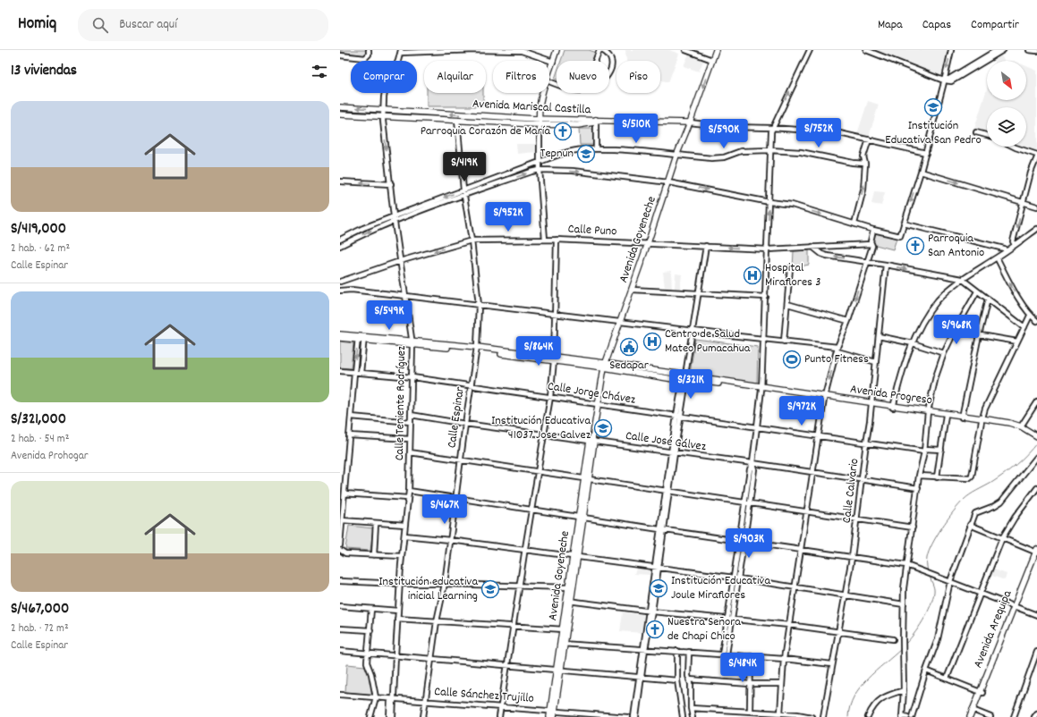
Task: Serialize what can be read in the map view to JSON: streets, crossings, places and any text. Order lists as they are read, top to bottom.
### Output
{
  "streets": {
    "main road": [
      "Avenida Mariscal Castilla",
      "Avenida Goyeneche",
      "Avenida Progreso",
      "Avenida Arequipa"
    ],
    "street": [
      "Calle Puno",
      "Calle Jorge Chávez",
      "Calle Teniente Rodríguez",
      "Calle Espinar",
      "Calle José Gálvez",
      "Calle Calvario",
      "Calle Sánchez Trujillo"
    ]
  },
  "crossings": [
    ["Avenida Mariscal Castilla", "Calle Teniente Rodríguez"],
    ["Avenida Mariscal Castilla", "Calle Espinar"],
    ["Calle Puno", "Avenida Goyeneche"],
    ["Calle Puno", "Calle Teniente Rodríguez"],
    ["Calle Puno", "Calle Espinar"],
    ["Avenida Goyeneche", "Calle Jorge Chávez"],
    ["Avenida Goyeneche", "Avenida Progreso"],
    ["Avenida Goyeneche", "Calle José Gálvez"],
    ["Avenida Goyeneche", "Calle Sánchez Trujillo"],
    ["Calle Jorge Chávez", "Calle Teniente Rodríguez"],
    ["Calle Jorge Chávez", "Calle Espinar"],
    ["Calle Jorge Chávez", "Calle Calvario"],
    ["Avenida Progreso", "Calle Teniente Rodríguez"],
    ["Avenida Progreso", "Calle Espinar"],
    ["Avenida Progreso", "Calle Calvario"],
    ["Calle Teniente Rodríguez", "Calle José Gálvez"],
    ["Calle Teniente Rodríguez", "Calle Sánchez Trujillo"],
    ["Calle Espinar", "Calle José Gálvez"],
    ["Calle Espinar", "Calle Sánchez Trujillo"],
    ["Calle José Gálvez", "Calle Calvario"]
  ],
  "places": {
    "school or university": [
      "Institución Educativa San Pedro",
      "Tepnun",
      "Institución Educativa 41037 Jose Galvez",
      "Institución Educativa Joule Miraflores",
      "Institución educativa inicial Learning"
    ],
    "church": ["Parroquia Corazón de María", "Parroquia San Antonio", "Nuestra Señora de Chapi Chico"],
    "hospital": ["Hospital Miraflores 3", "Centro de Salud Mateo Pumacahua"],
    "public building": ["Sedapar"],
    "sports": ["Punto Fitness"]
  },
  "north": "bottom right",
  "page": {
    "header": "Homiq",
    "search": "Buscar aquí",
    "nav": ["Mapa", "Capas", "Compartir"],
    "heading": "13 viviendas",
    "chip": [
      "Comprar",
      "Alquilar",
      "Filtros",
      "Nuevo",
      "Piso"
    ],
    "list": [
      {
        "name": "S/419,000",
        "note": "2 hab. · 62 m² · Calle Espinar"
      },
      {
        "name": "S/321,000",
        "note": "2 hab. · 54 m² · Avenida Prohogar"
      },
      {
        "name": "S/467,000",
        "note": "2 hab. · 72 m² · Calle Espinar"
      }
    ],
    "price": [
      "S/510K",
      "S/752K",
      "S/590K",
      "S/419K",
      "S/952K",
      "S/549K",
      "S/968K",
      "S/864K",
      "S/321K",
      "S/972K",
      "S/467K",
      "S/903K",
      "S/484K"
    ]
  }
}
